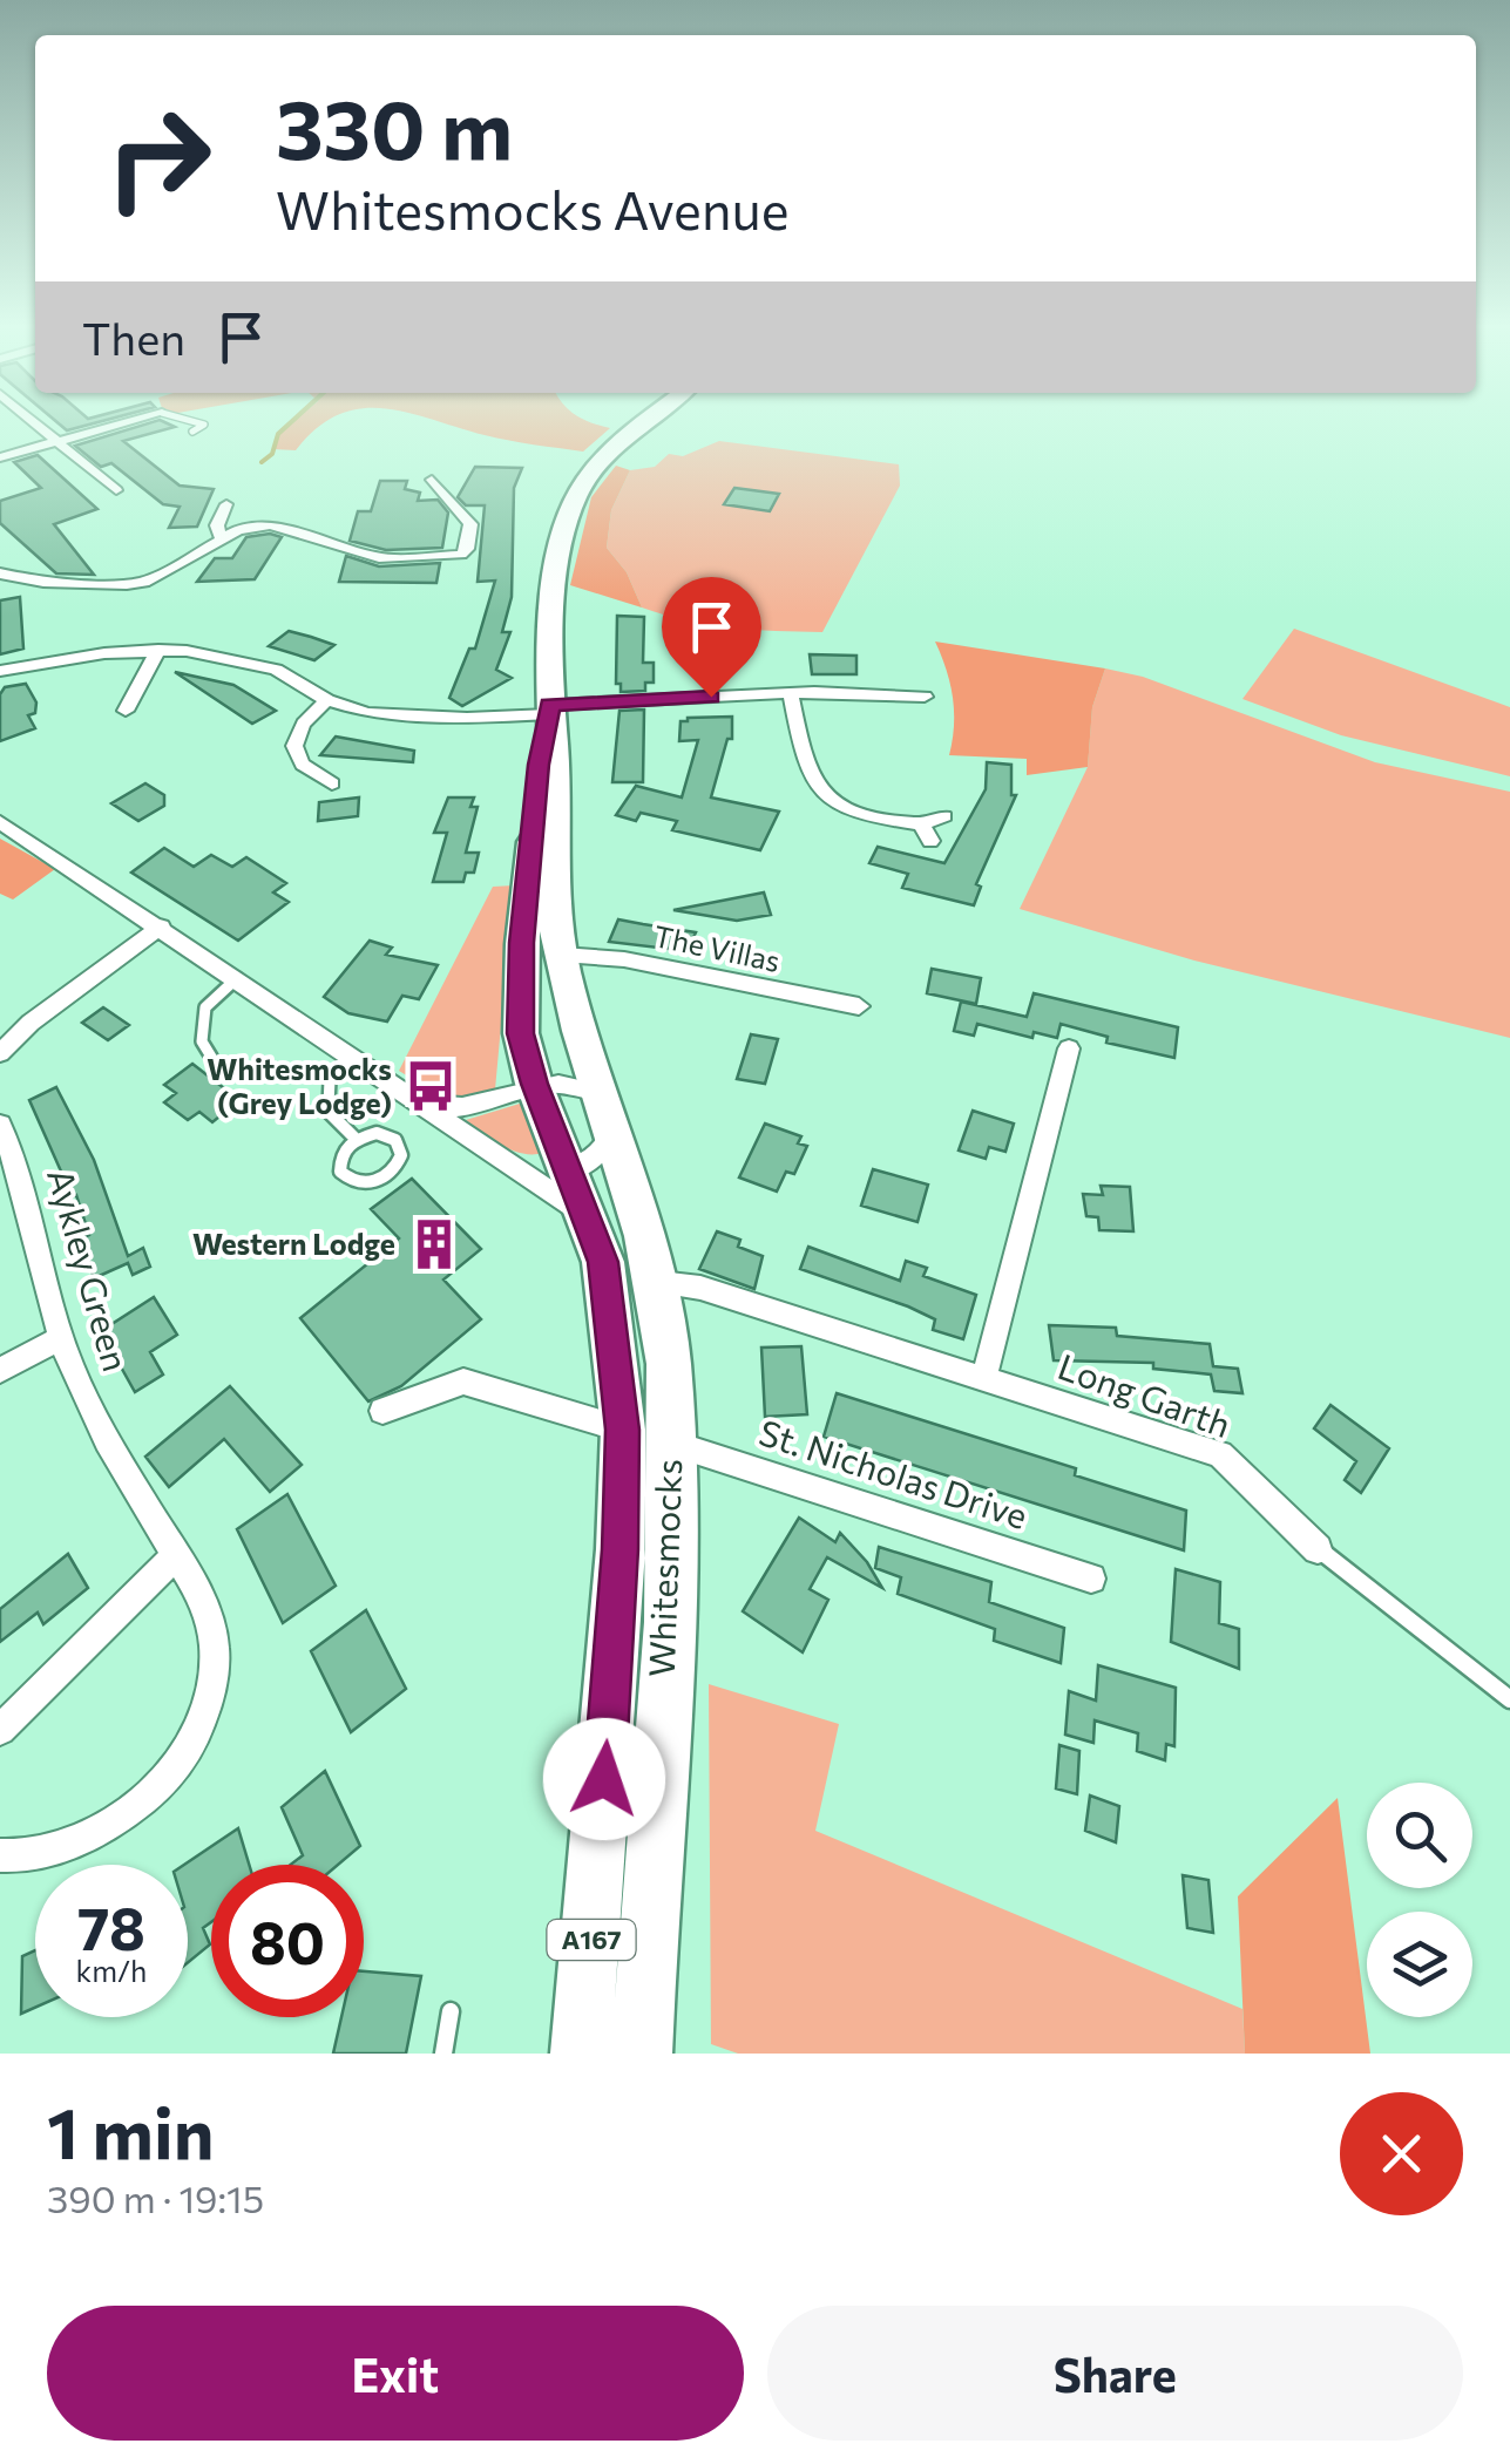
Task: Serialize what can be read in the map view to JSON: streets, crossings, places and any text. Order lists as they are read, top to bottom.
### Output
{
  "streets": {
    "highway": ["Whitesmocks", "A167"],
    "street": [
      "The Villas",
      "Aykley Green",
      "Long Garth",
      "St. Nicholas Drive"
    ]
  },
  "crossings": [
    ["The Villas", "Whitesmocks"],
    ["Long Garth", "Whitesmocks"],
    ["St. Nicholas Drive", "Whitesmocks"]
  ],
  "places": {
    "bus stop": ["Whitesmocks (Grey Lodge)"],
    "building": ["Western Lodge"]
  },
  "page": {
    "turn": ["330 m", "Whitesmocks Avenue"],
    "then": "Then",
    "speed": "78 km/h",
    "limit": "80",
    "heading": ["1 min", "390 m · 19:15"],
    "buttons": ["Exit", "Share"]
  }
}
